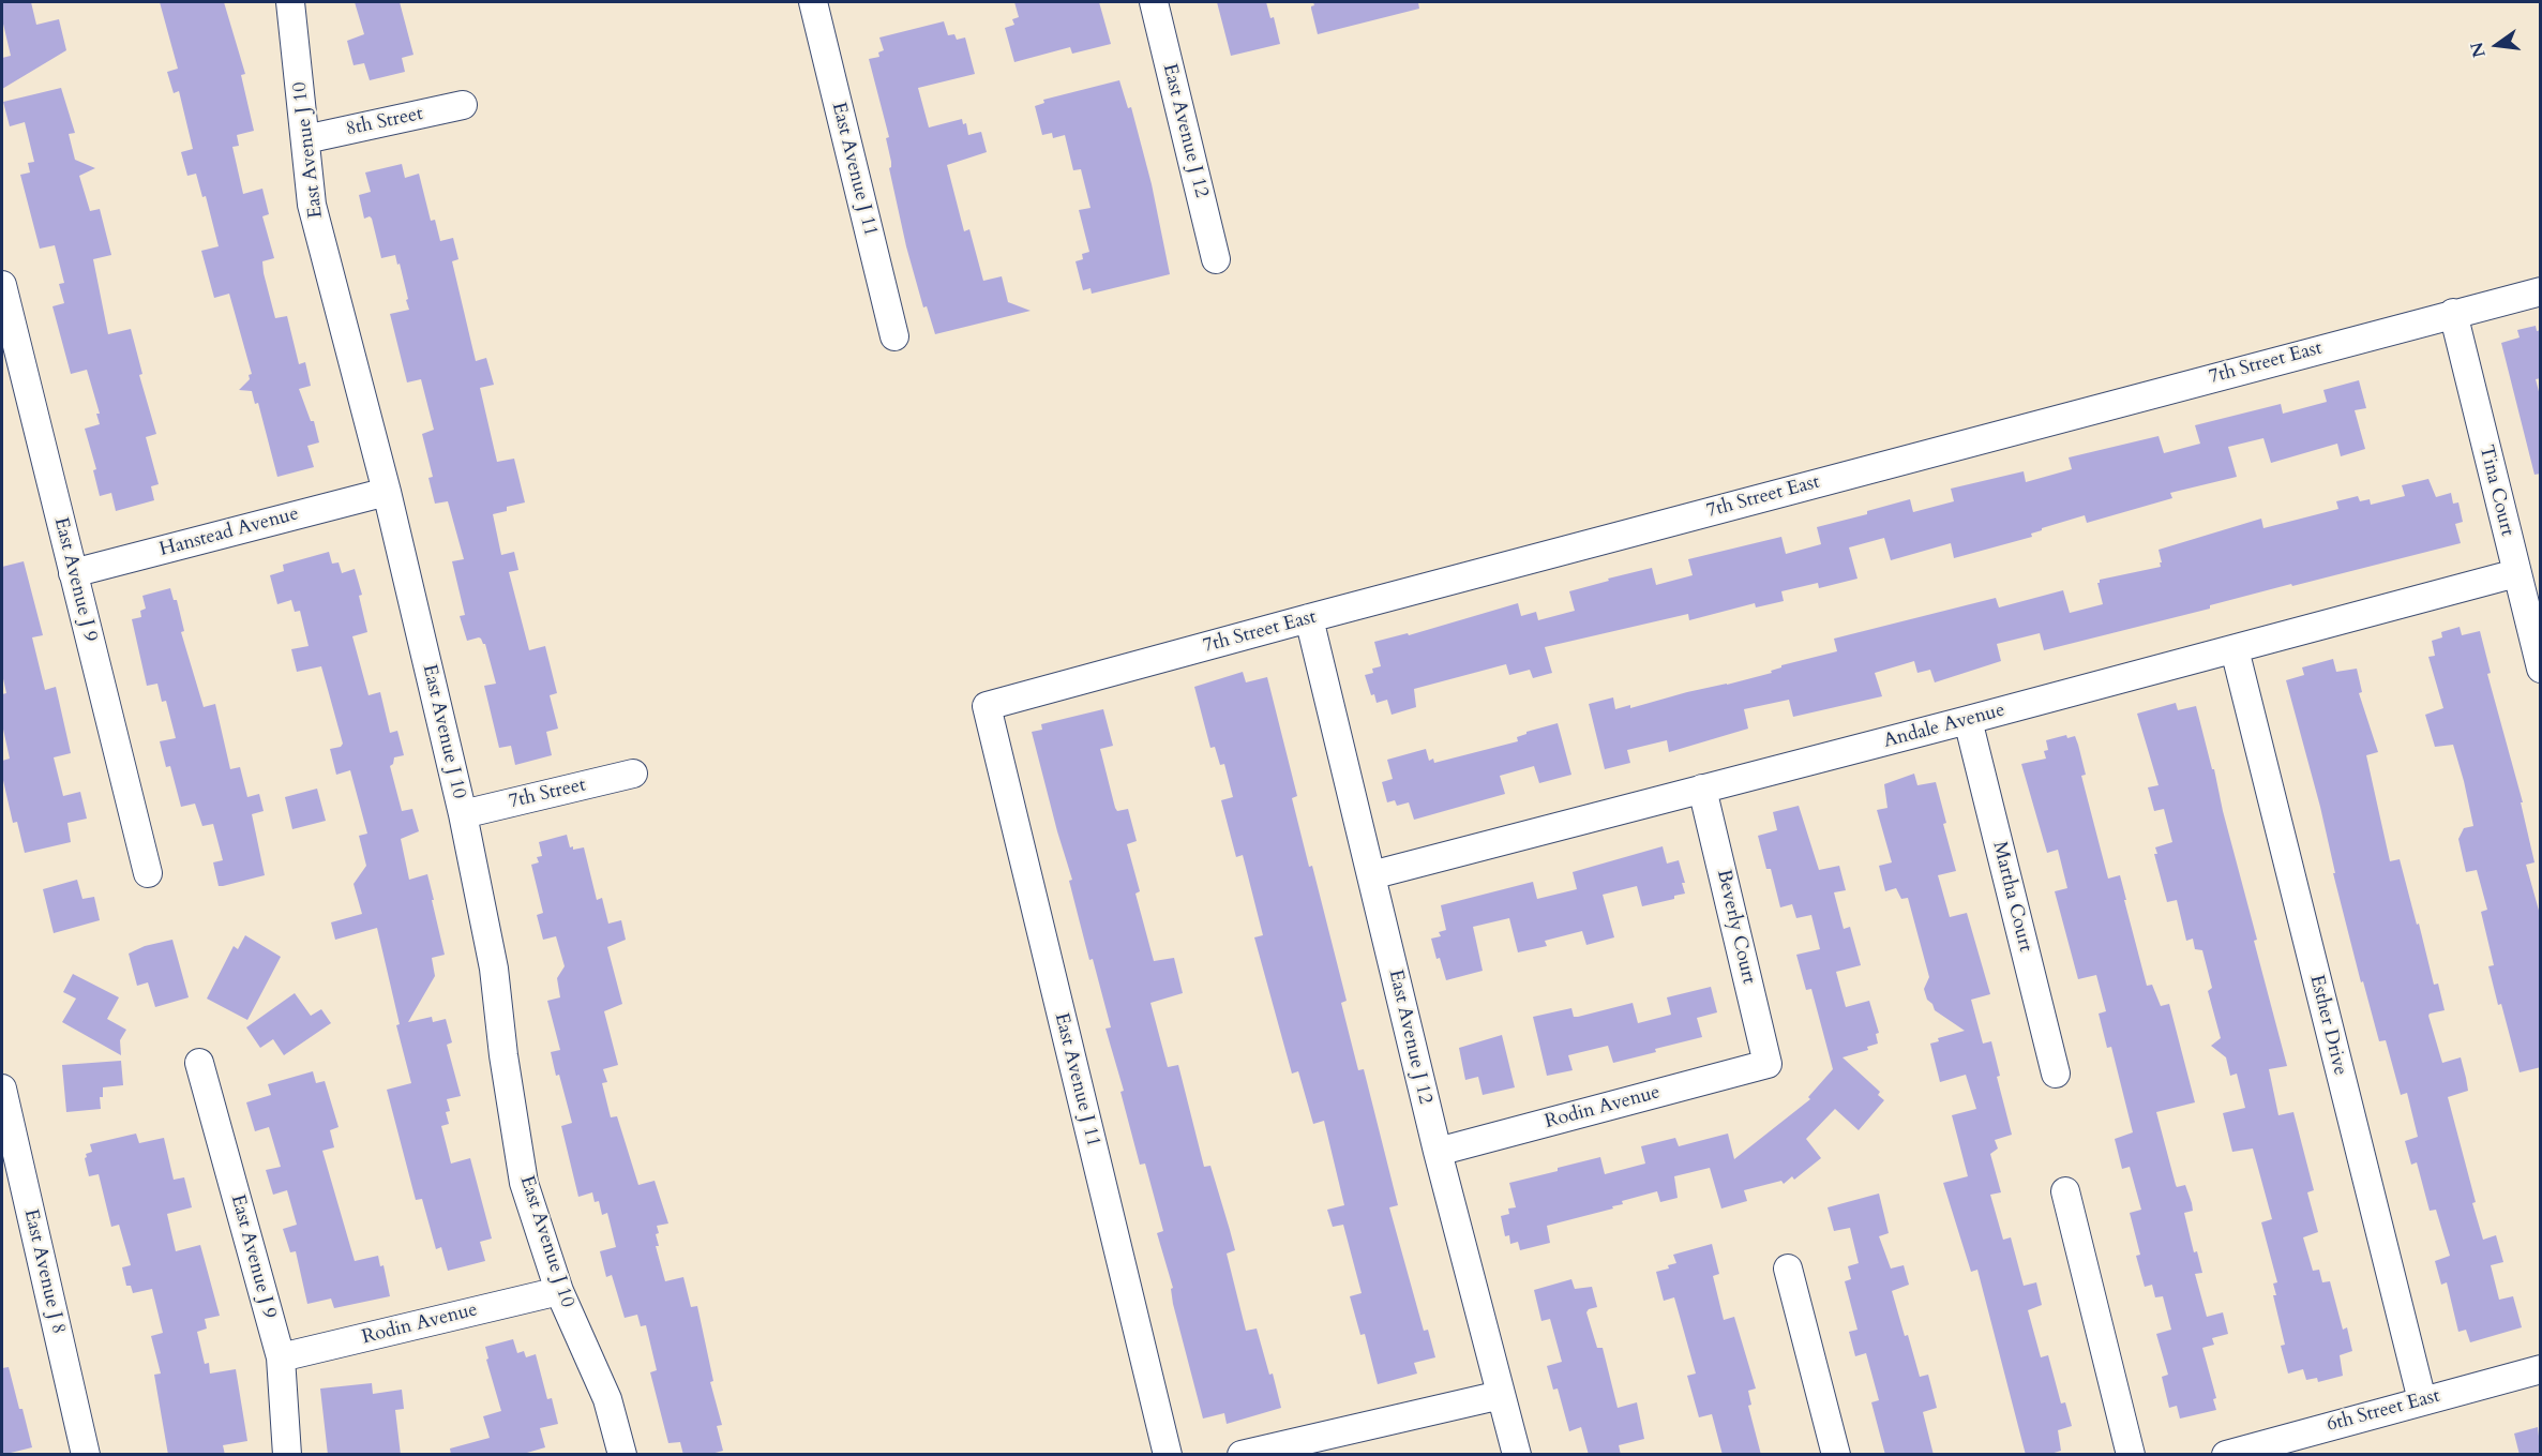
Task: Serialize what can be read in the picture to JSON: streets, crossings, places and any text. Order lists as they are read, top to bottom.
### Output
{
  "streets": {
    "street": [
      "8th Street",
      "East Avenue J 12",
      "East Avenue J 10",
      "East Avenue J 11",
      "7th Street East",
      "Tina Court",
      "Hanstead Avenue",
      "East Avenue J 9",
      "Andale Avenue",
      "7th Street",
      "Martha Court",
      "Beverly Court",
      "Esther Drive",
      "Rodin Avenue",
      "East Avenue J 8",
      "6th Street East"
    ]
  },
  "crossings": [
    ["8th Street", "East Avenue J 10"],
    ["East Avenue J 12", "7th Street East"],
    ["East Avenue J 12", "Andale Avenue"],
    ["East Avenue J 12", "Rodin Avenue"],
    ["East Avenue J 10", "Hanstead Avenue"],
    ["East Avenue J 10", "7th Street"],
    ["East Avenue J 10", "Rodin Avenue"],
    ["East Avenue J 11", "7th Street East"],
    ["7th Street East", "Tina Court"],
    ["Tina Court", "Andale Avenue"],
    ["Hanstead Avenue", "East Avenue J 9"],
    ["East Avenue J 9", "Rodin Avenue"],
    ["Andale Avenue", "Martha Court"],
    ["Andale Avenue", "Beverly Court"],
    ["Andale Avenue", "Esther Drive"],
    ["Beverly Court", "Rodin Avenue"],
    ["Esther Drive", "6th Street East"]
  ],
  "north": "left"
}
